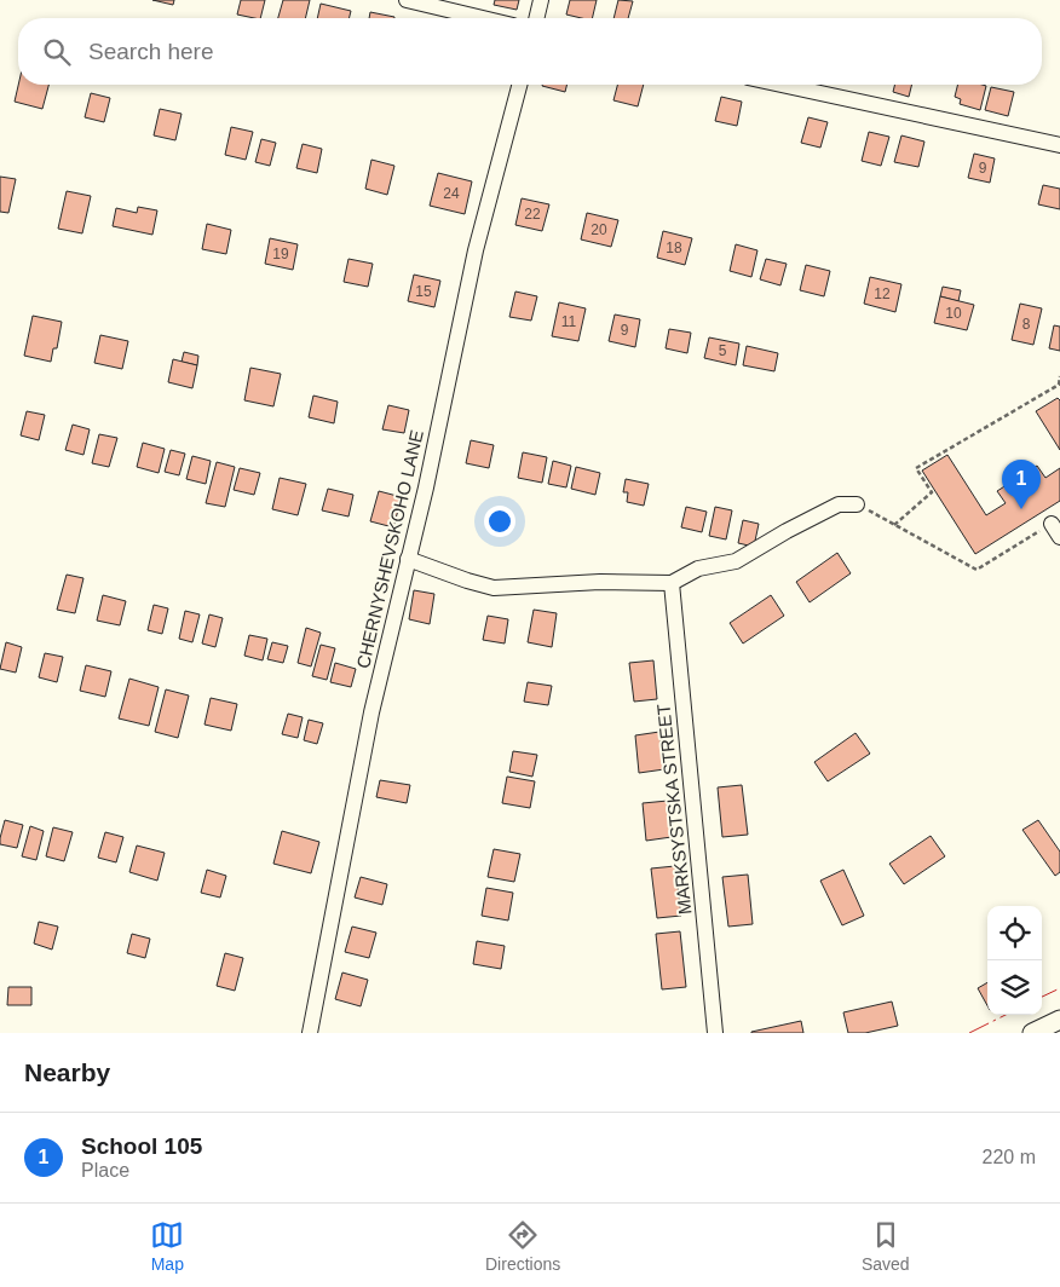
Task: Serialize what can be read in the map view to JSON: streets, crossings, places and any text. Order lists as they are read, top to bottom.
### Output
{
  "streets": {
    "street": ["CHERNYSHEVSKOHO LANE", "MARKSYSTSKA STREET"]
  },
  "house_numbers": [
    "9",
    "24",
    "22",
    "20",
    "18",
    "19",
    "15",
    "12",
    "10",
    "11",
    "8",
    "9",
    "5"
  ],
  "page": {
    "search": "Search here",
    "pins": "1",
    "heading": "Nearby",
    "list": [
      {
        "mark": "1",
        "name": "School 105",
        "note": "Place",
        "value": "220 m"
      }
    ],
    "nav": ["Map", "Directions", "Saved"]
  }
}
